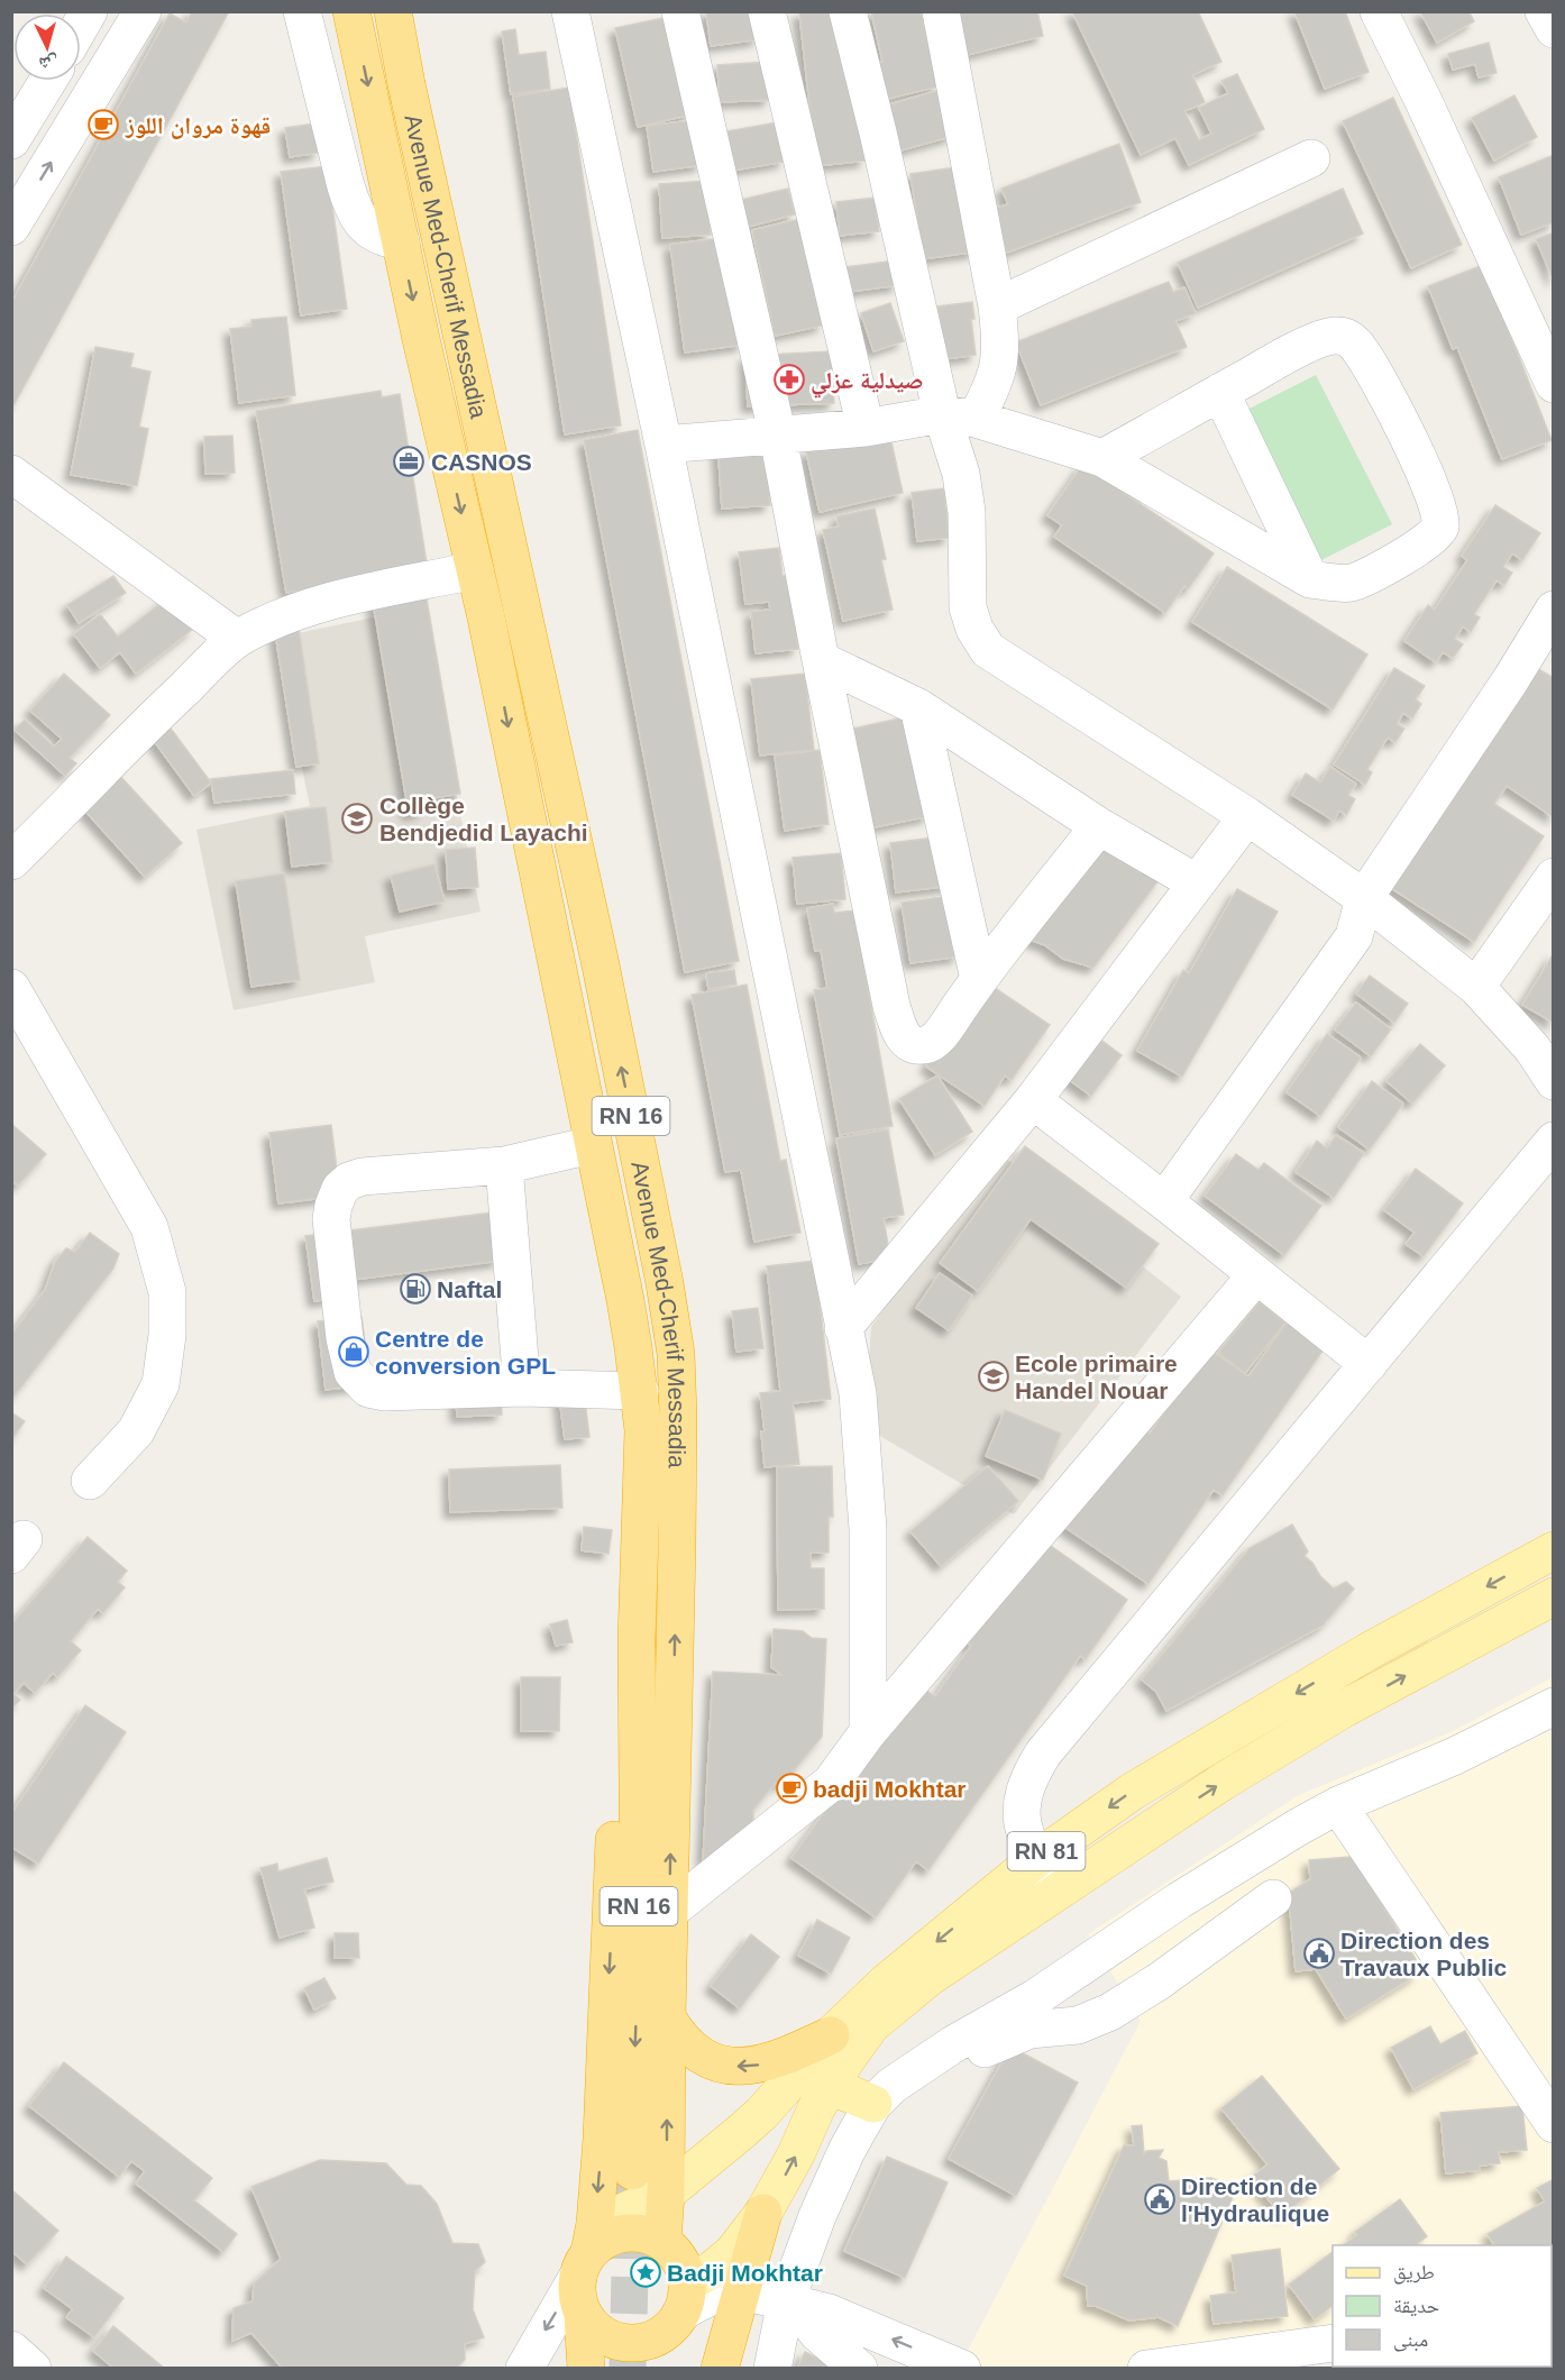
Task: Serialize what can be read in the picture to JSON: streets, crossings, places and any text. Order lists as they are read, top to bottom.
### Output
{
  "streets": {
    "highway": ["Avenue Med-Cherif Messadia", "RN 16"],
    "main road": ["RN 81"]
  },
  "crossings": [
    ["Avenue Med-Cherif Messadia", "RN 16"],
    ["Avenue Med-Cherif Messadia", "RN 81"]
  ],
  "places": {
    "cafe": ["قهوة مروان اللوز", "badji Mokhtar"],
    "pharmacy": ["صيدلية عزلي"],
    "office": ["CASNOS"],
    "school or university": ["Collège Bendjedid Layachi", "Ecole primaire Handel Nouar"],
    "fuel station": ["Naftal"],
    "shop": ["Centre de conversion GPL"],
    "public building": ["Direction des Travaux Public", "Direction de l'Hydraulique"],
    "place": ["Badji Mokhtar"]
  },
  "legend": ["طريق", "حديقة", "مبنى"],
  "north": "bottom"
}
